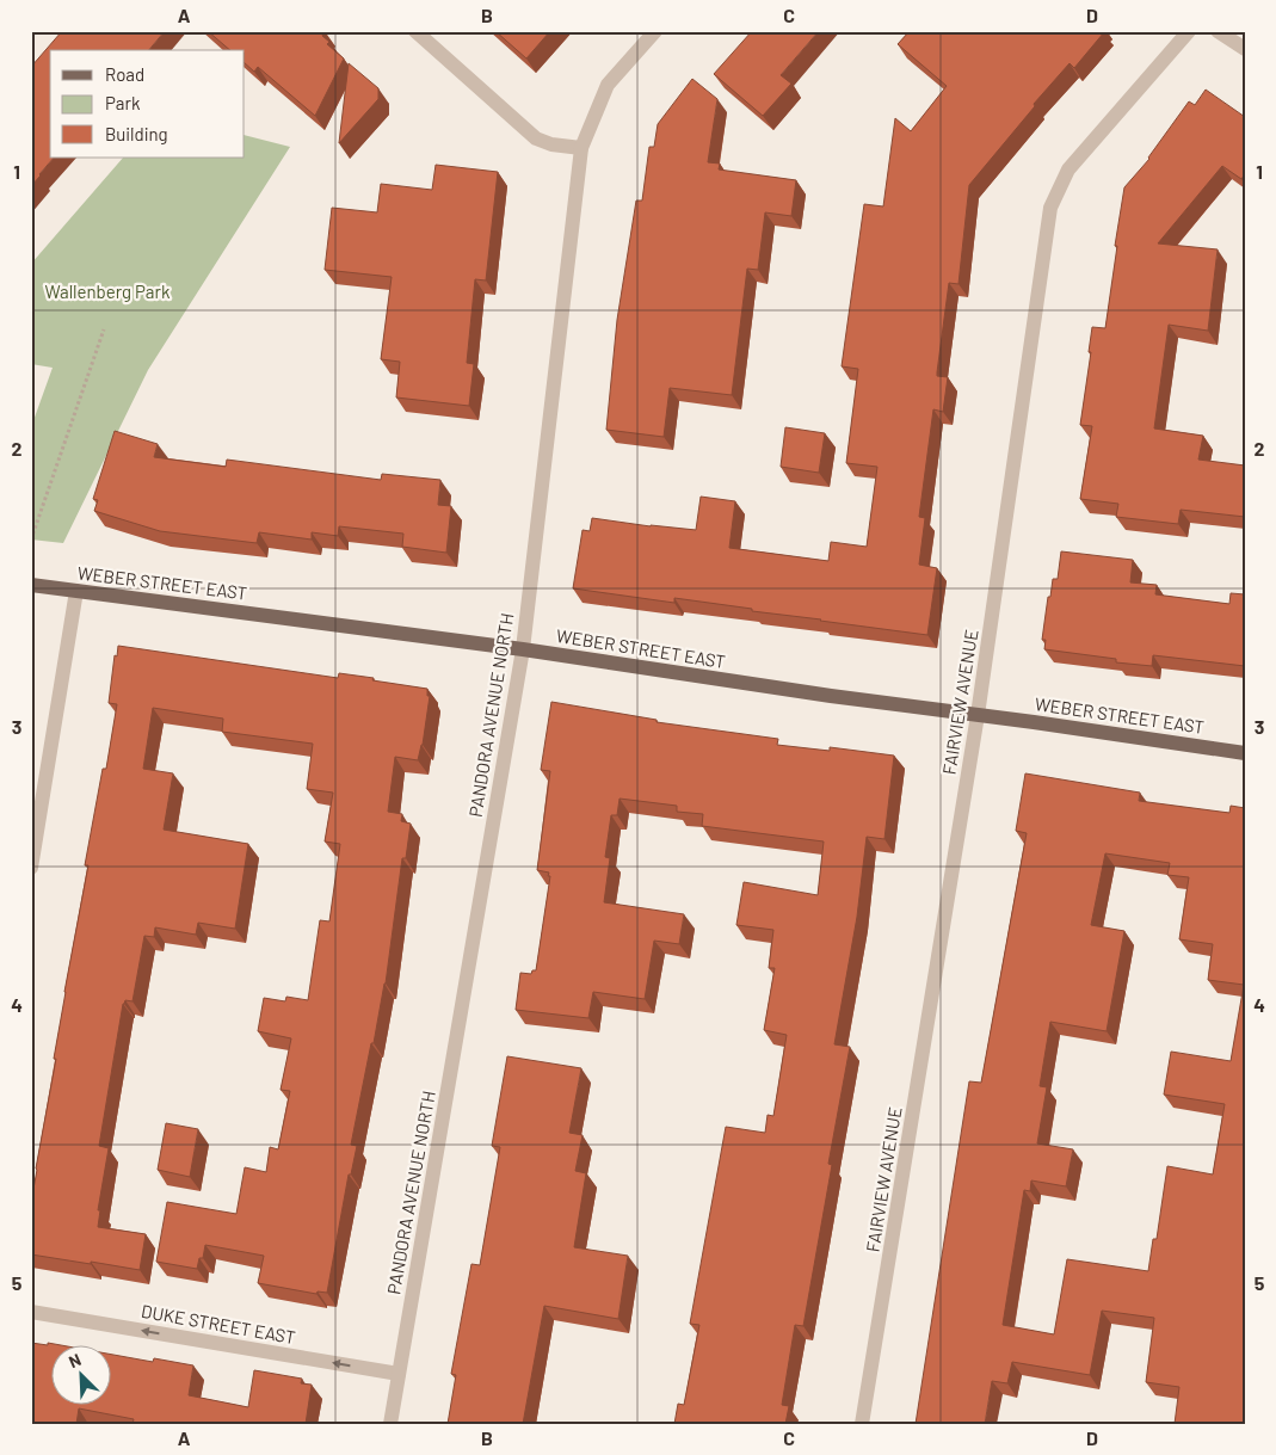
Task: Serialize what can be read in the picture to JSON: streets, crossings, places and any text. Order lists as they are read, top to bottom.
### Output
{
  "streets": {
    "main road": ["WEBER STREET EAST"],
    "street": ["FAIRVIEW AVENUE", "PANDORA AVENUE NORTH", "DUKE STREET EAST"]
  },
  "crossings": [
    ["WEBER STREET EAST", "FAIRVIEW AVENUE"],
    ["WEBER STREET EAST", "PANDORA AVENUE NORTH"],
    ["PANDORA AVENUE NORTH", "DUKE STREET EAST"]
  ],
  "one_way": ["DUKE STREET EAST"],
  "parks": ["Wallenberg Park"],
  "legend": ["Road", "Park", "Building"],
  "north": "top left",
  "grid": {
    "columns": [
      "A",
      "B",
      "C",
      "D"
    ],
    "rows": [
      "1",
      "2",
      "3",
      "4",
      "5"
    ]
  }
}
